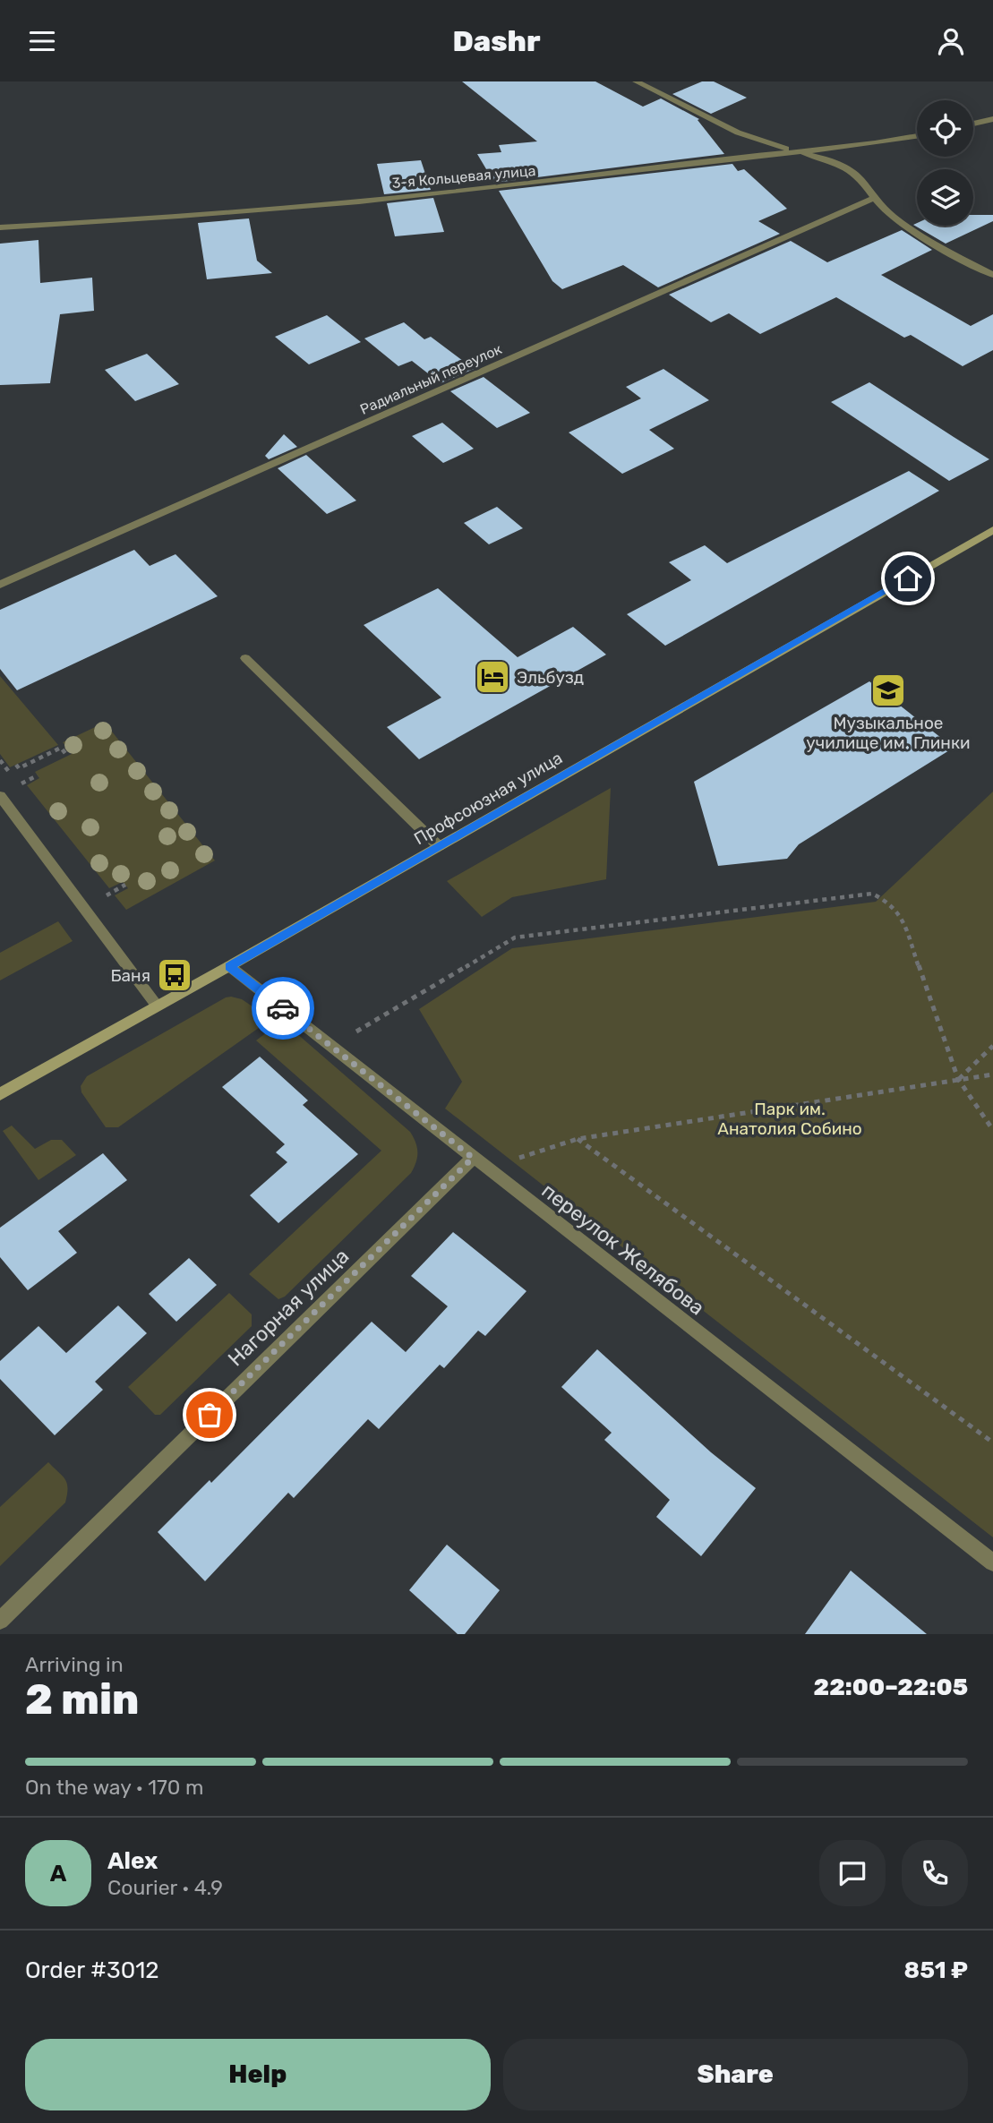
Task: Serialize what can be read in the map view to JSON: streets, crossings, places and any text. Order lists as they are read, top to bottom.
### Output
{
  "streets": {
    "main road": ["Профсоюзная улица"],
    "street": [
      "3-я Кольцевая улица",
      "Радиальный переулок",
      "переулок Желябова",
      "Нагорная улица"
    ]
  },
  "crossings": [
    ["Профсоюзная улица", "переулок Желябова"],
    ["переулок Желябова", "Нагорная улица"]
  ],
  "parks": ["Парк им. Анатолия Собино"],
  "places": {
    "hotel": ["Эльбузд"],
    "school or university": ["Музыкальное училище им. Глинки"],
    "bus stop": ["Баня"]
  },
  "page": {
    "header": "Dashr",
    "heading": ["2 min", "Arriving in", "22:00–22:05"],
    "panel": [
      "Alex",
      "Courier · 4.9",
      "Order #3012",
      "851 ₽"
    ],
    "bar": "On the way · 170 m",
    "round": "A",
    "buttons": ["Help", "Share"]
  }
}
